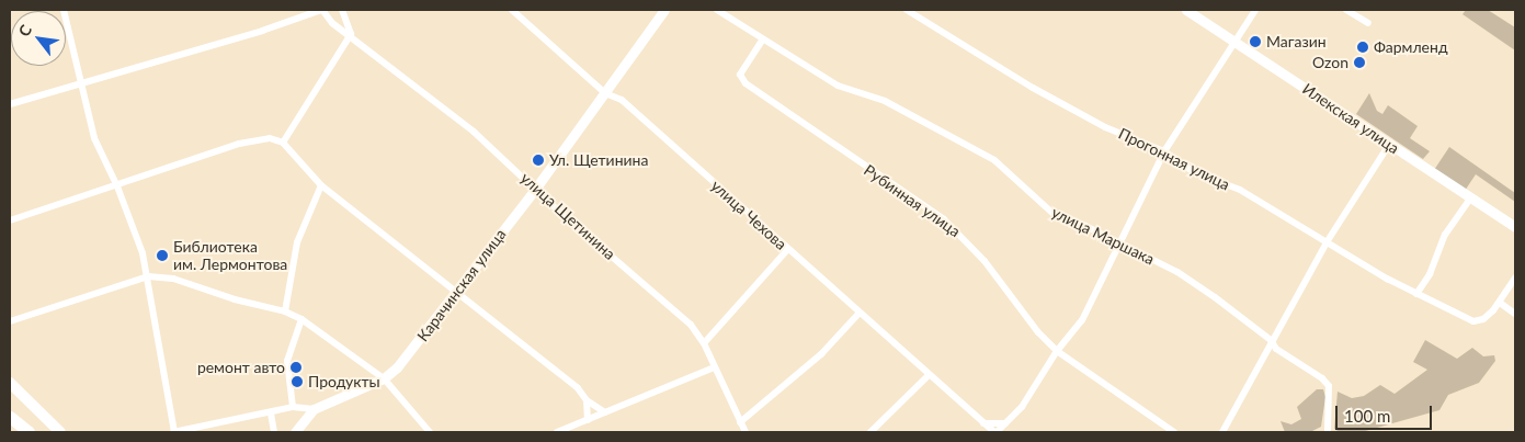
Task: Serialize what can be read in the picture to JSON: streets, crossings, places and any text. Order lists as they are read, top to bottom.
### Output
{
  "streets": {
    "street": [
      "Илекская улица",
      "Прогонная улица",
      "Рубинная улица",
      "улица Чехова",
      "улица Щетинина",
      "улица Маршака",
      "Карачинская улица"
    ]
  },
  "crossings": [
    ["Рубинная улица", "улица Маршака"],
    ["улица Чехова", "Карачинская улица"],
    ["улица Щетинина", "Карачинская улица"]
  ],
  "places": [
    "Магазин",
    "Фармленд",
    "Ozon",
    "Ул. Щетинина",
    "Библиотека им. Лермонтова",
    "ремонт авто",
    "Продукты"
  ],
  "scale_bar": "100 m",
  "north": "top left"
}
